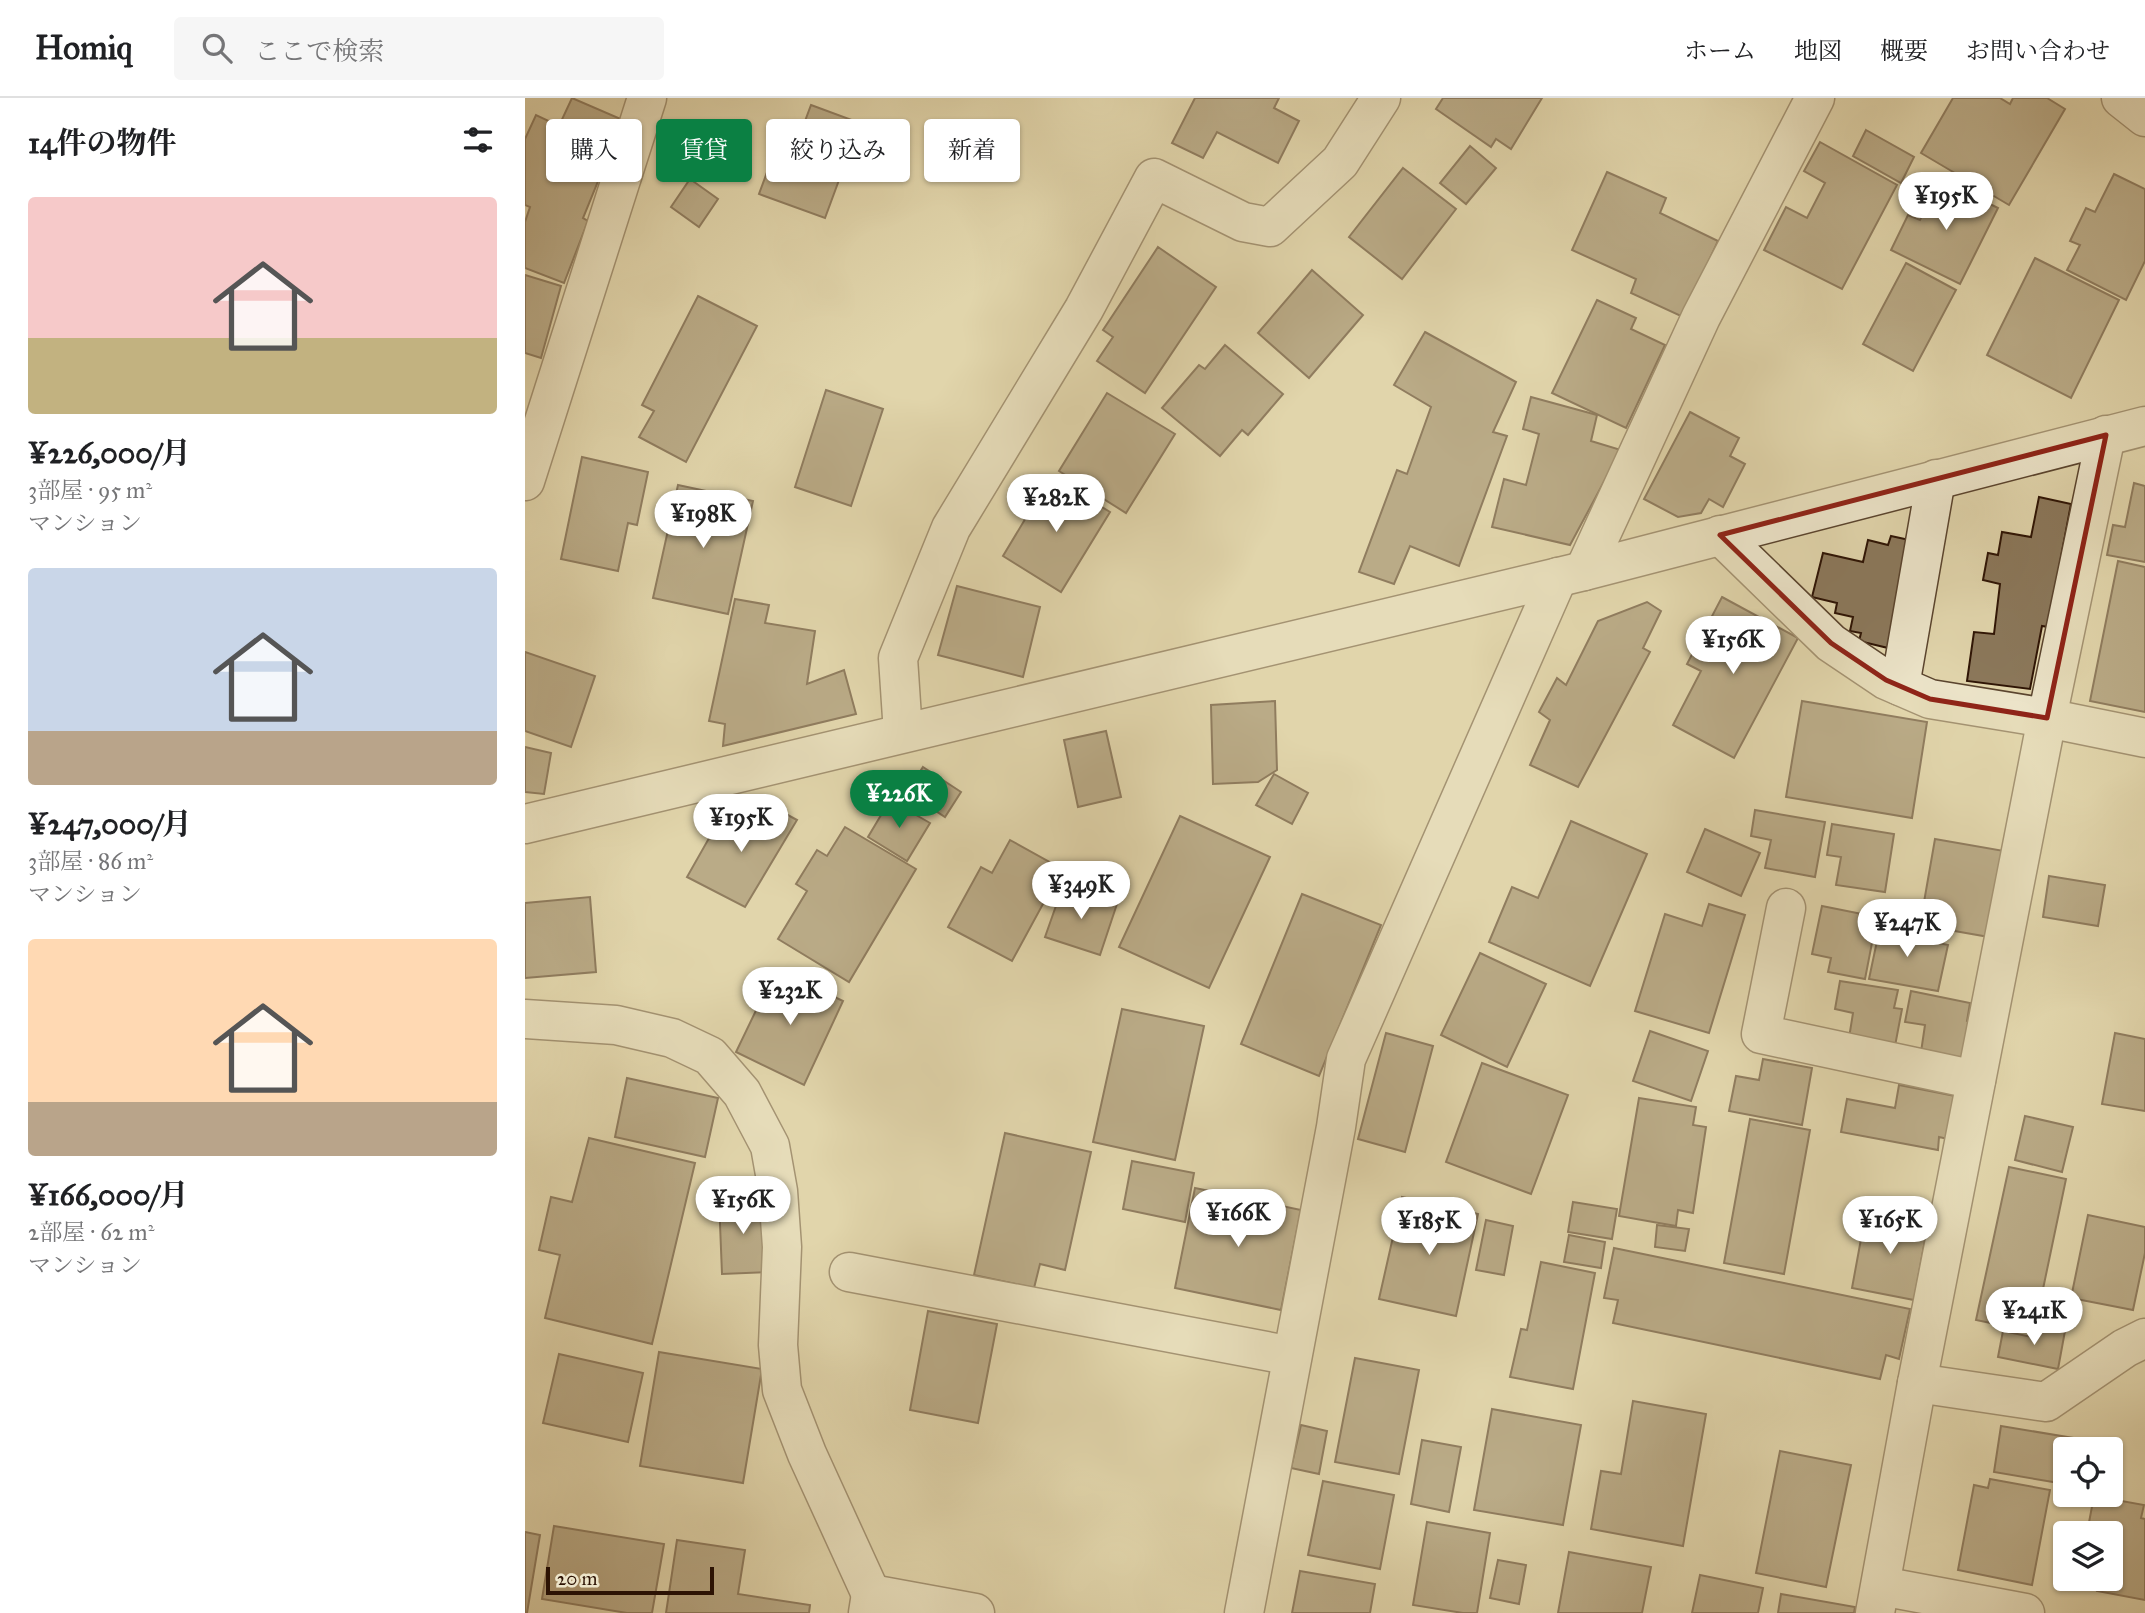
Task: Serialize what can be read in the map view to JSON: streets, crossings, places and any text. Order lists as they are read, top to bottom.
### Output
{
  "scale_bar": "20 m",
  "page": {
    "header": "Homiq",
    "search": "ここで検索",
    "nav": [
      "ホーム",
      "地図",
      "概要",
      "お問い合わせ"
    ],
    "heading": "14件の物件",
    "chip": [
      "購入",
      "賃貸",
      "絞り込み",
      "新着"
    ],
    "price": [
      "¥195K",
      "¥282K",
      "¥198K",
      "¥156K",
      "¥226K",
      "¥195K",
      "¥349K",
      "¥247K",
      "¥232K",
      "¥156K",
      "¥166K",
      "¥165K",
      "¥185K",
      "¥241K"
    ],
    "list": [
      {
        "name": "¥226,000/月",
        "note": "3部屋 · 95 m² · マンション"
      },
      {
        "name": "¥247,000/月",
        "note": "3部屋 · 86 m² · マンション"
      },
      {
        "name": "¥166,000/月",
        "note": "2部屋 · 62 m² · マンション"
      }
    ],
    "scale": "20 m"
  }
}
